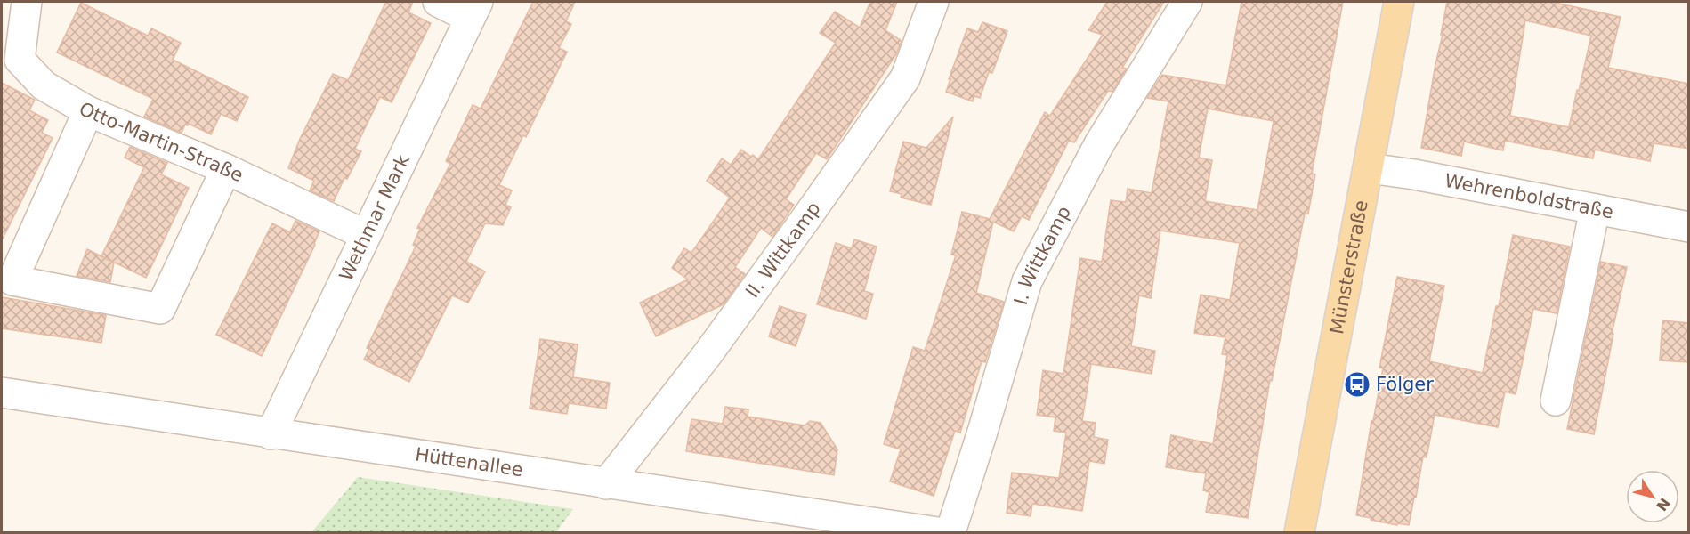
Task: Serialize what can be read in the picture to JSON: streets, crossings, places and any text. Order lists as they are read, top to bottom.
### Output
{
  "streets": {
    "main road": ["Münsterstraße"],
    "street": [
      "Otto-Martin-Straße",
      "Wehrenboldstraße",
      "Wethmar Mark",
      "II. Wittkamp",
      "I. Wittkamp",
      "Hüttenallee"
    ]
  },
  "crossings": [
    ["Otto-Martin-Straße", "Wethmar Mark"],
    ["Wehrenboldstraße", "Münsterstraße"],
    ["Wethmar Mark", "Hüttenallee"],
    ["II. Wittkamp", "Hüttenallee"]
  ],
  "places": {
    "bus stop": ["Fölger"]
  },
  "north": "bottom right"
}
